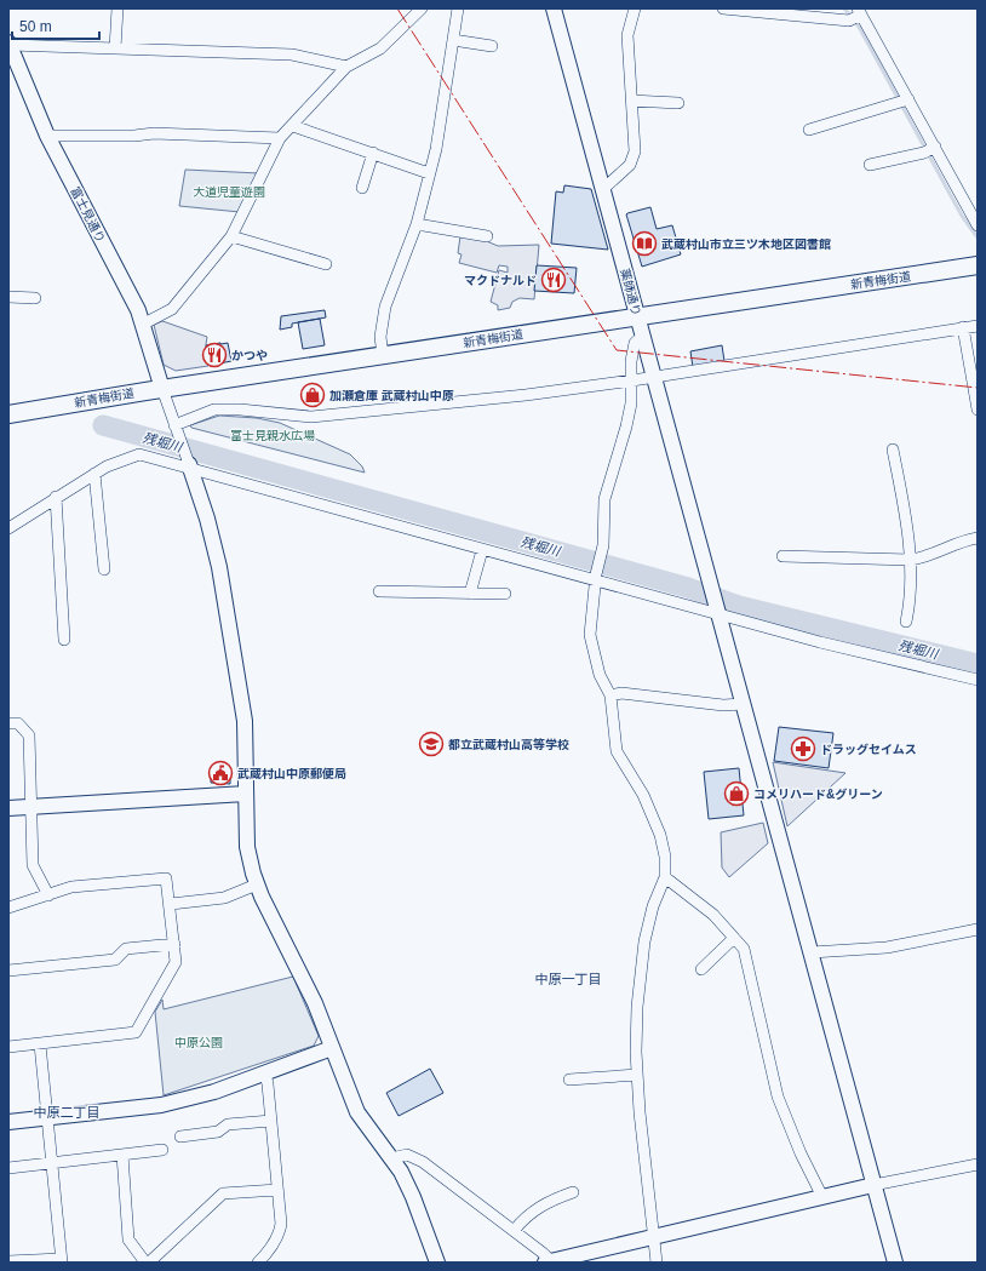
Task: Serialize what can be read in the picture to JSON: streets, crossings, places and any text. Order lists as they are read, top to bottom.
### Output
{
  "streets": {
    "main road": ["新青梅街道"],
    "street": ["富士見通り", "薬師通り"]
  },
  "crossings": [
    ["富士見通り", "新青梅街道"],
    ["新青梅街道", "薬師通り"]
  ],
  "districts": ["中原一丁目", "中原二丁目"],
  "water": ["残堀川"],
  "parks": ["大道児童遊園", "富士見親水広場", "中原公園"],
  "places": {
    "library": ["武蔵村山市立三ツ木地区図書館"],
    "restaurant": ["マクドナルド", "かつや"],
    "shop": ["加瀬倉庫 武蔵村山中原", "コメリハード&グリーン"],
    "school or university": ["都立武蔵村山高等学校"],
    "pharmacy": ["ドラッグセイムス"],
    "public building": ["武蔵村山中原郵便局"]
  },
  "scale_bar": "50 m"
}
